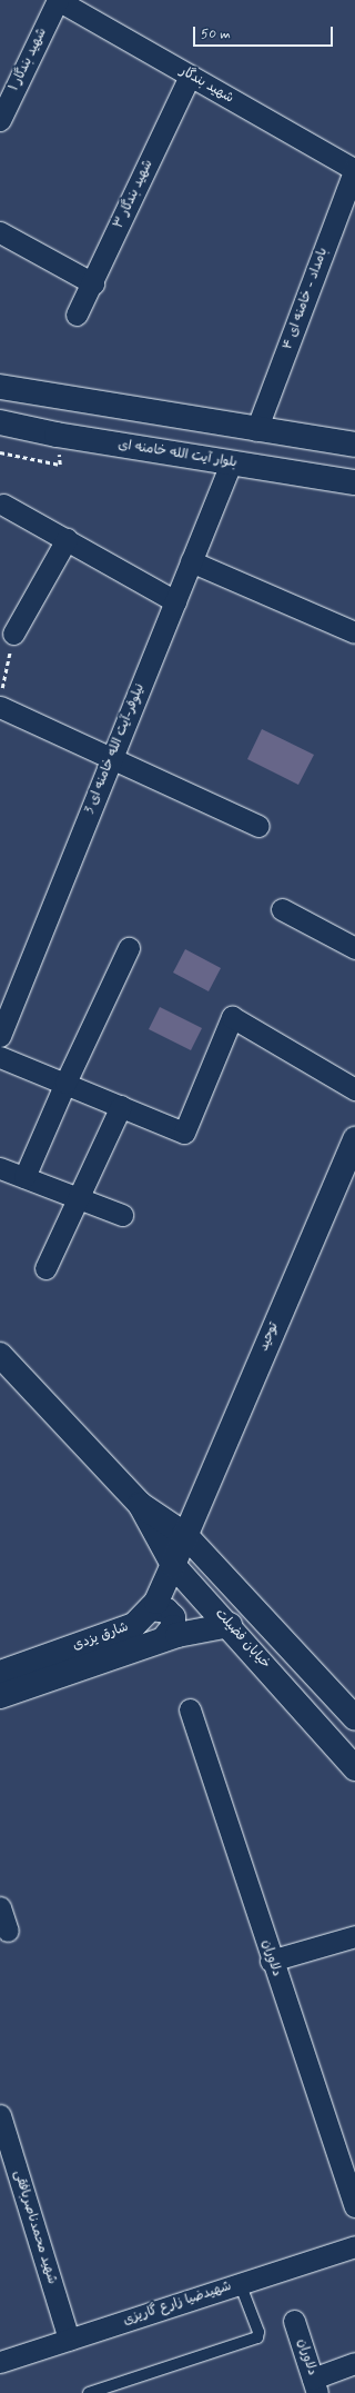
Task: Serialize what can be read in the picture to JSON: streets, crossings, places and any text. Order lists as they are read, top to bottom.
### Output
{
  "streets": {
    "main road": [
      "بلوار آیت الله خامنه ای",
      "توحید",
      "شارق یزدی",
      "خیابان فضیلت"
    ],
    "street": [
      "شهید بندگار ۱",
      "شهید بندگار",
      "شهید بندگار ۳",
      "بامداد - خامنه ای ۴",
      "نیلوفر-آیت الله خامنه ای 3",
      "دلاوران",
      "شهید محمدناصربافقی",
      "شهیدضیا زارع گاریزی"
    ]
  },
  "crossings": [
    ["شهید بندگار ۱", "شهید بندگار"],
    ["شهید بندگار", "شهید بندگار ۳"],
    ["شهید بندگار", "بامداد - خامنه ای ۴"],
    ["بلوار آیت الله خامنه ای", "نیلوفر-آیت الله خامنه ای 3"],
    ["توحید", "شارق یزدی"],
    ["توحید", "خیابان فضیلت"],
    ["شارق یزدی", "خیابان فضیلت"],
    ["شهید محمدناصربافقی", "شهیدضیا زارع گاریزی"]
  ],
  "scale_bar": "50 m"
}
